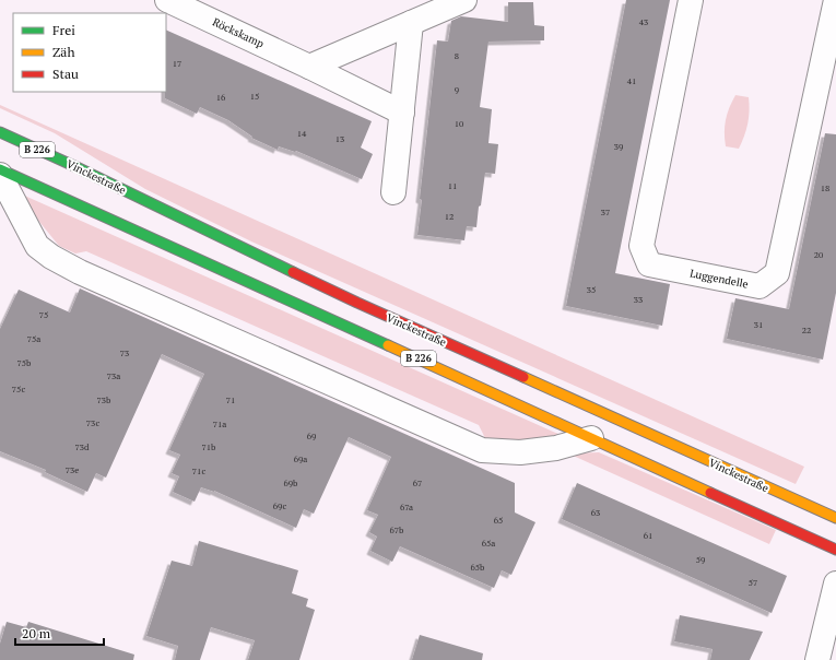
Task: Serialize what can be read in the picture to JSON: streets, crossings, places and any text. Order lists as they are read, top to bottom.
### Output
{
  "streets": {
    "main road": ["B 226", "Vinckestraße"],
    "street": ["Röckskamp", "Luggendelle"]
  },
  "house_numbers": [
    "43",
    "8",
    "17",
    "41",
    "9",
    "15",
    "16",
    "10",
    "14",
    "13",
    "39",
    "11",
    "18",
    "37",
    "12",
    "20",
    "35",
    "33",
    "75",
    "31",
    "22",
    "75a",
    "73",
    "75b",
    "73a",
    "75c",
    "73b",
    "71",
    "73c",
    "71a",
    "69",
    "73d",
    "71b",
    "69a",
    "73e",
    "71c",
    "69b",
    "67",
    "69c",
    "67a",
    "63",
    "65",
    "67b",
    "61",
    "65a",
    "59",
    "65b",
    "57"
  ],
  "legend": ["Frei", "Zäh", "Stau"],
  "scale_bar": "20 m"
}
